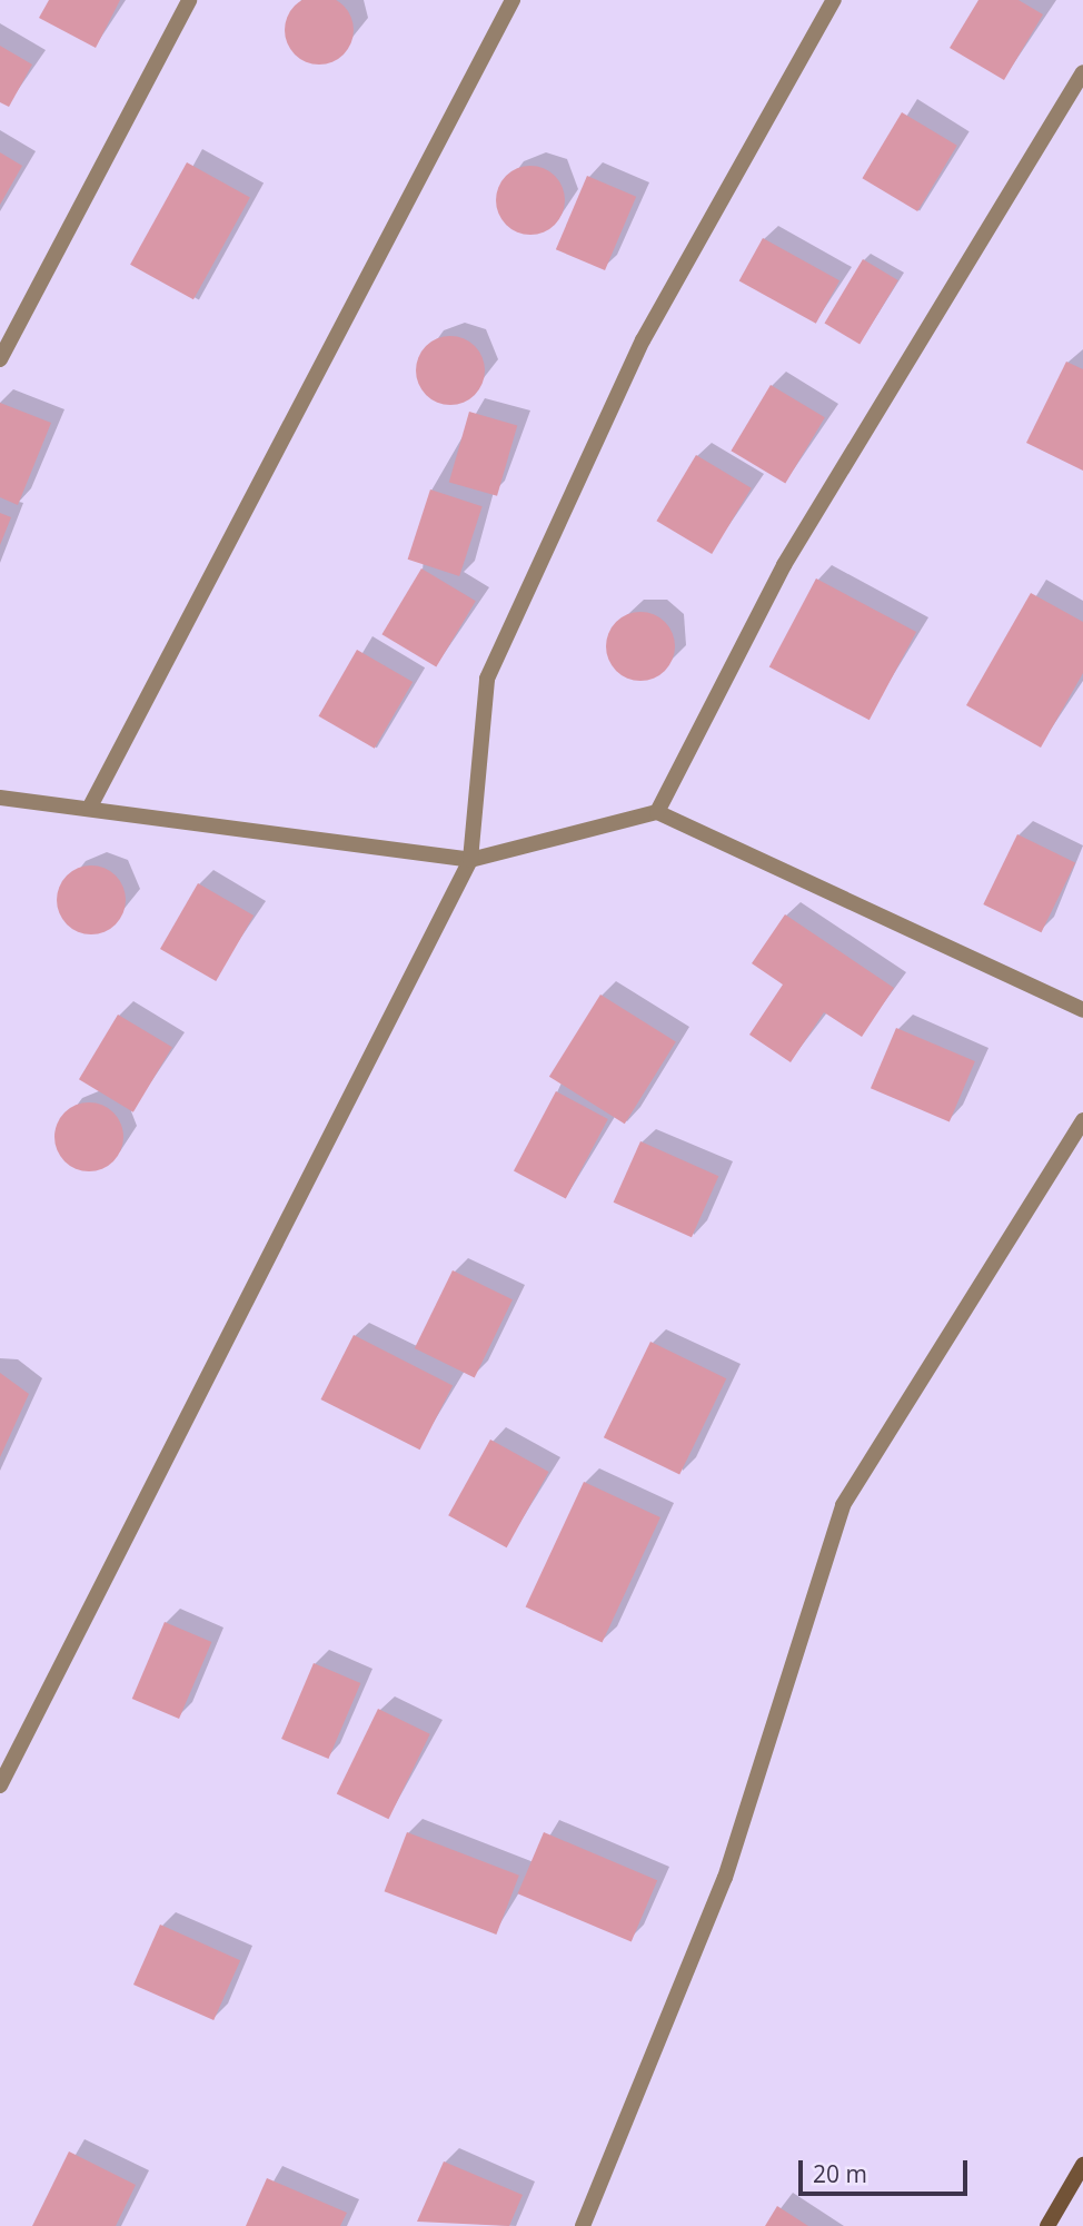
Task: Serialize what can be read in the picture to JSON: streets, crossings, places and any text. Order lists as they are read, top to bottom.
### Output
{
  "scale_bar": "20 m"
}
